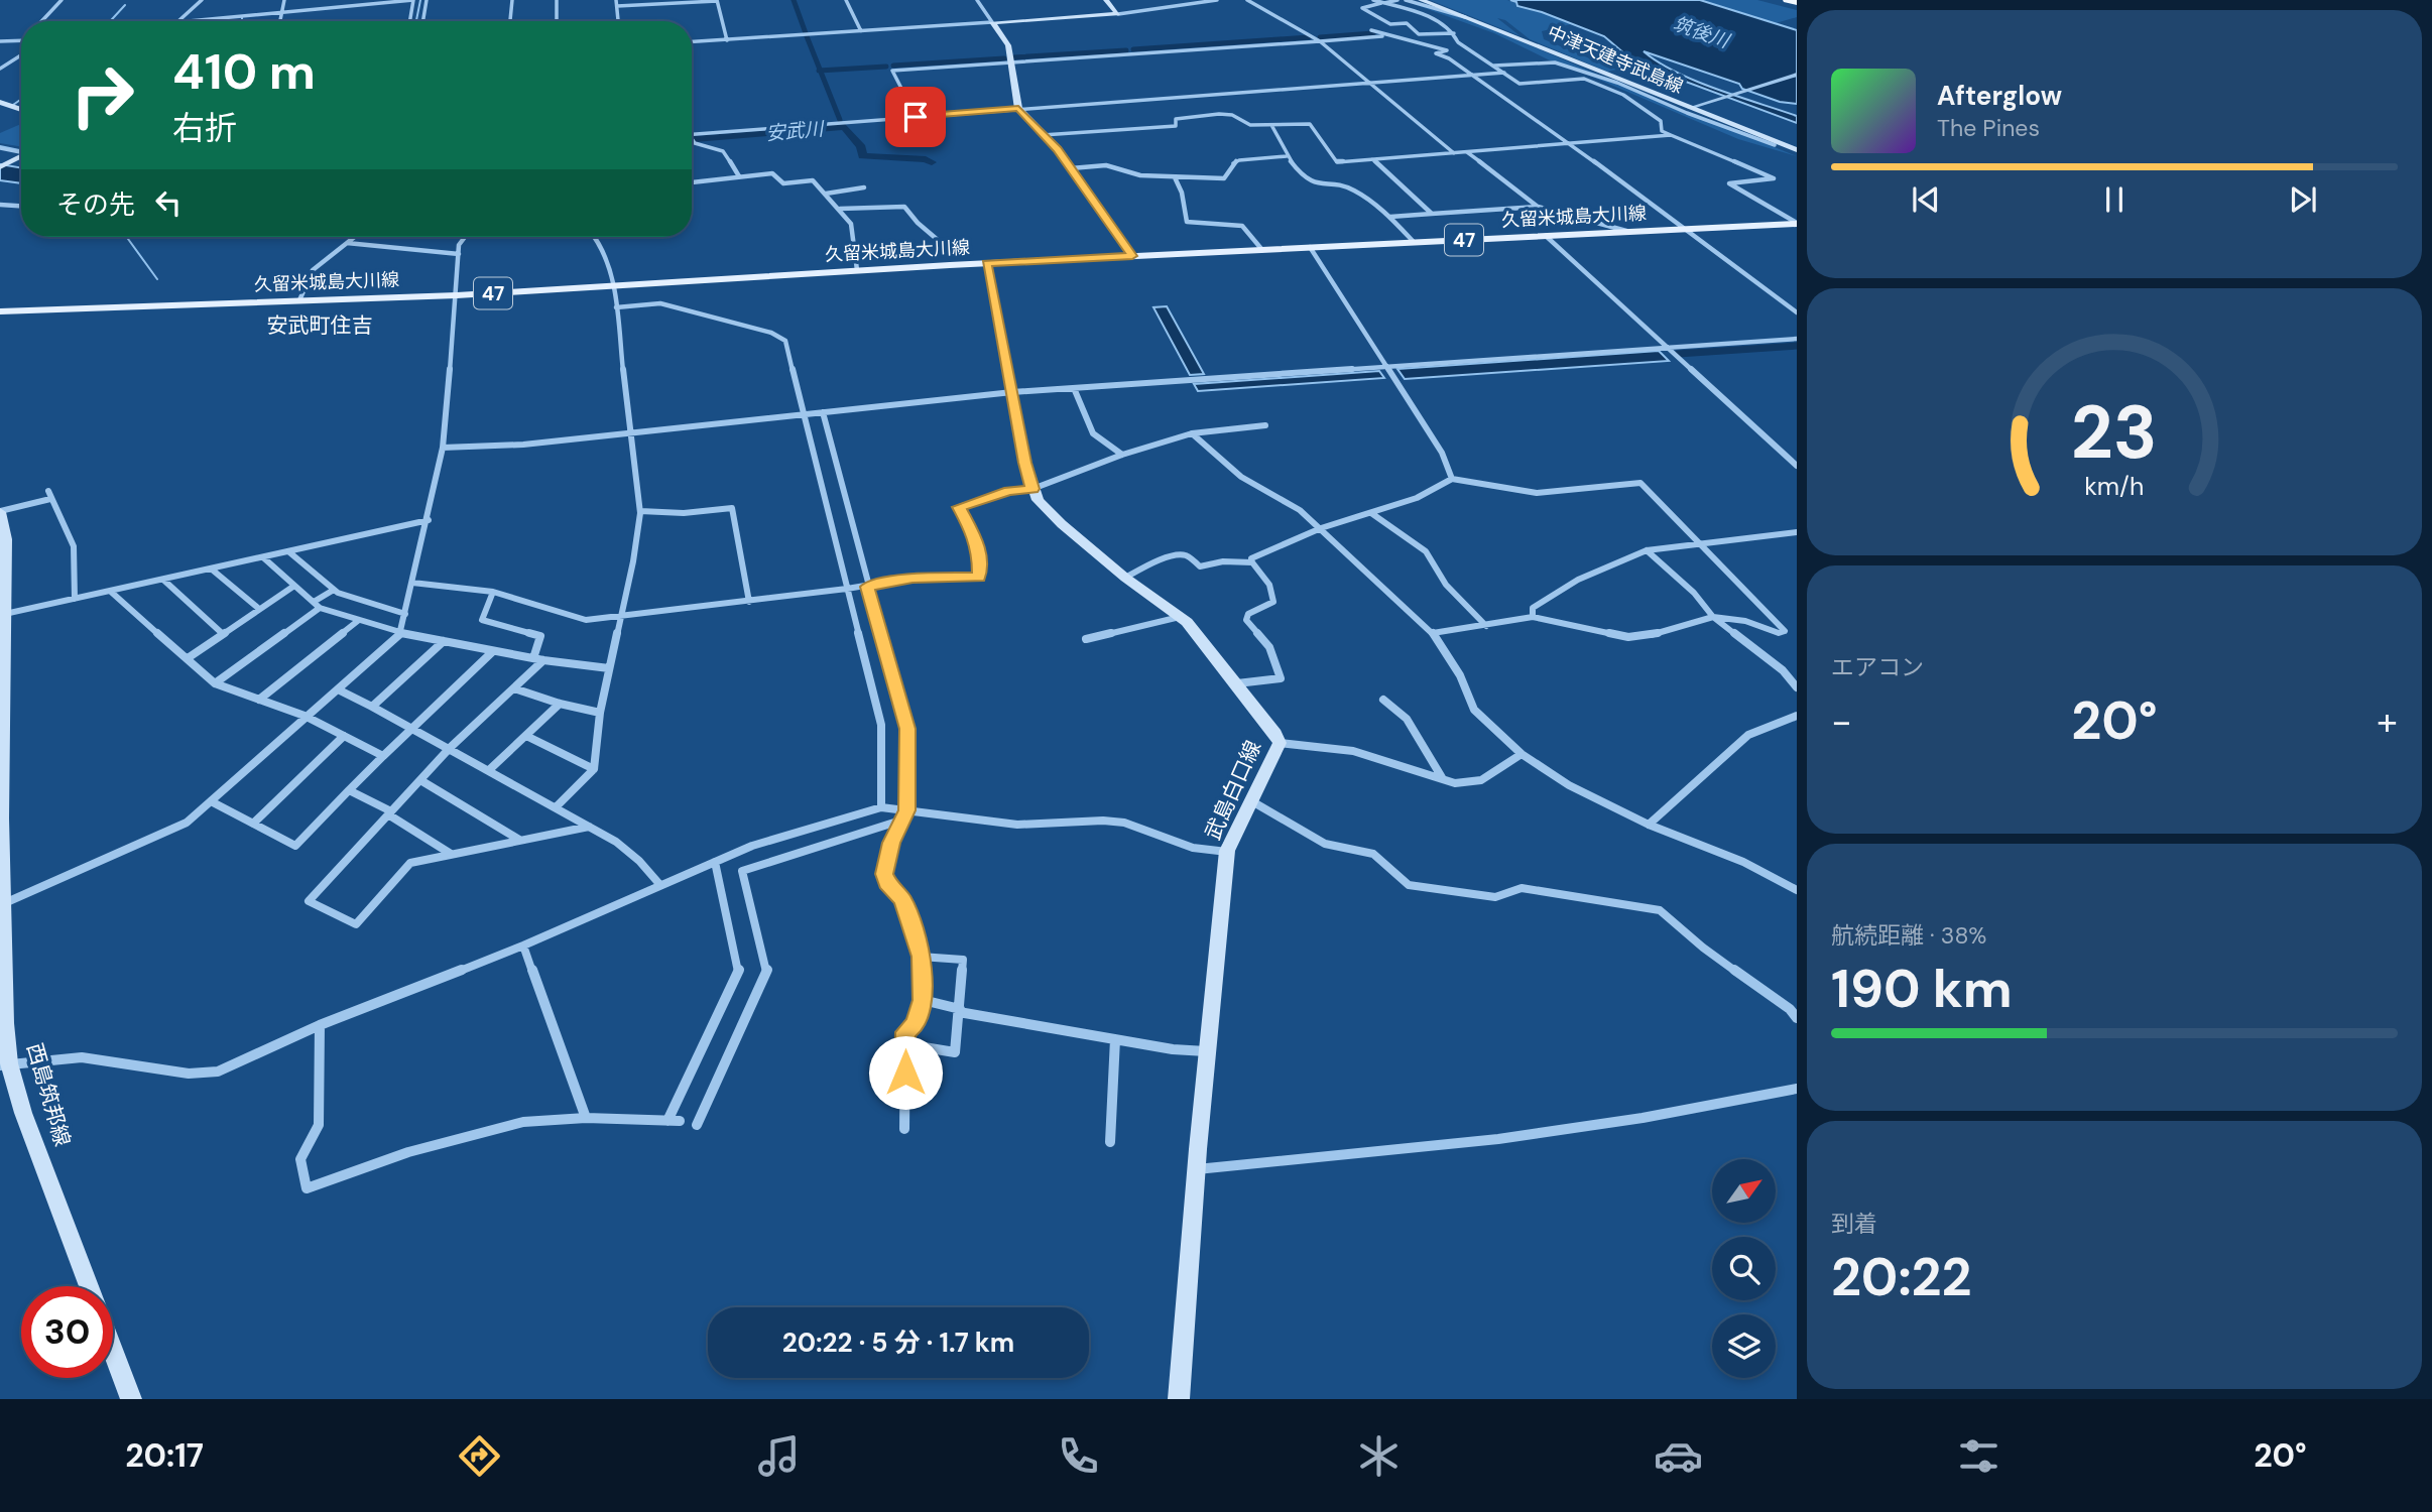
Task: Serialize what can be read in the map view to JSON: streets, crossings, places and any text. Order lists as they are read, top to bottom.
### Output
{
  "streets": {
    "main road": [
      "中津天建寺武島線",
      "久留米城島大川線",
      "47",
      "武島白口線",
      "西島筑邦線"
    ]
  },
  "crossings": [
    ["久留米城島大川線", "武島白口線"]
  ],
  "districts": ["安武町住吉"],
  "water": ["筑後川", "安武川"],
  "north": "top right",
  "page": {
    "turn": ["410 m", "右折"],
    "song": ["Afterglow", "The Pines"],
    "then": "その先",
    "tile": [
      "エアコン",
      ["航続距離 · 38%", "190 km"],
      ["到着", "20:22"]
    ],
    "heat": ["−", "20°", "+"],
    "limit": "30",
    "trip": "20:22 · 5 分 · 1.7 km",
    "tabs": ["20:17", "20°"],
    "gauge": ["23", "km/h"]
  }
}
